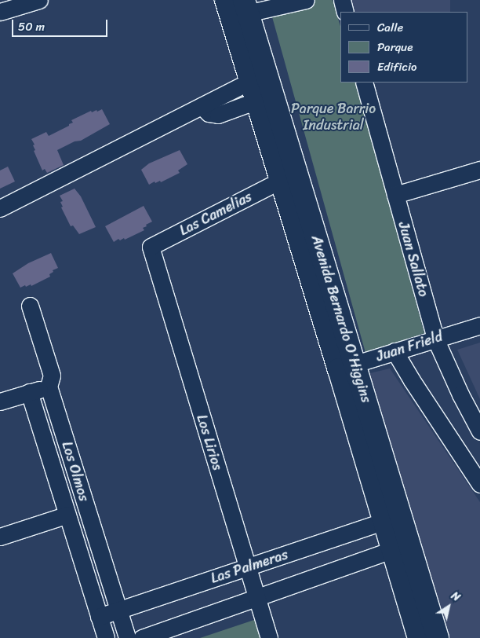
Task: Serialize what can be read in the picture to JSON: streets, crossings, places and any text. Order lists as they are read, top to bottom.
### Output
{
  "streets": {
    "main road": ["Avenida Bernardo O'Higgins"],
    "street": [
      "Las Camelias",
      "Juan Sallato",
      "Juan Frield",
      "Los Lirios",
      "Los Olmos",
      "Las Palmeras"
    ]
  },
  "crossings": [
    ["Las Camelias", "Avenida Bernardo O'Higgins"],
    ["Las Camelias", "Los Lirios"],
    ["Juan Sallato", "Juan Frield"],
    ["Avenida Bernardo O'Higgins", "Juan Frield"],
    ["Avenida Bernardo O'Higgins", "Las Palmeras"],
    ["Los Lirios", "Las Palmeras"],
    ["Los Olmos", "Las Palmeras"]
  ],
  "parks": ["Parque Barrio Industrial"],
  "legend": ["Calle", "Parque", "Edificio"],
  "scale_bar": "50 m",
  "north": "top right"
}
